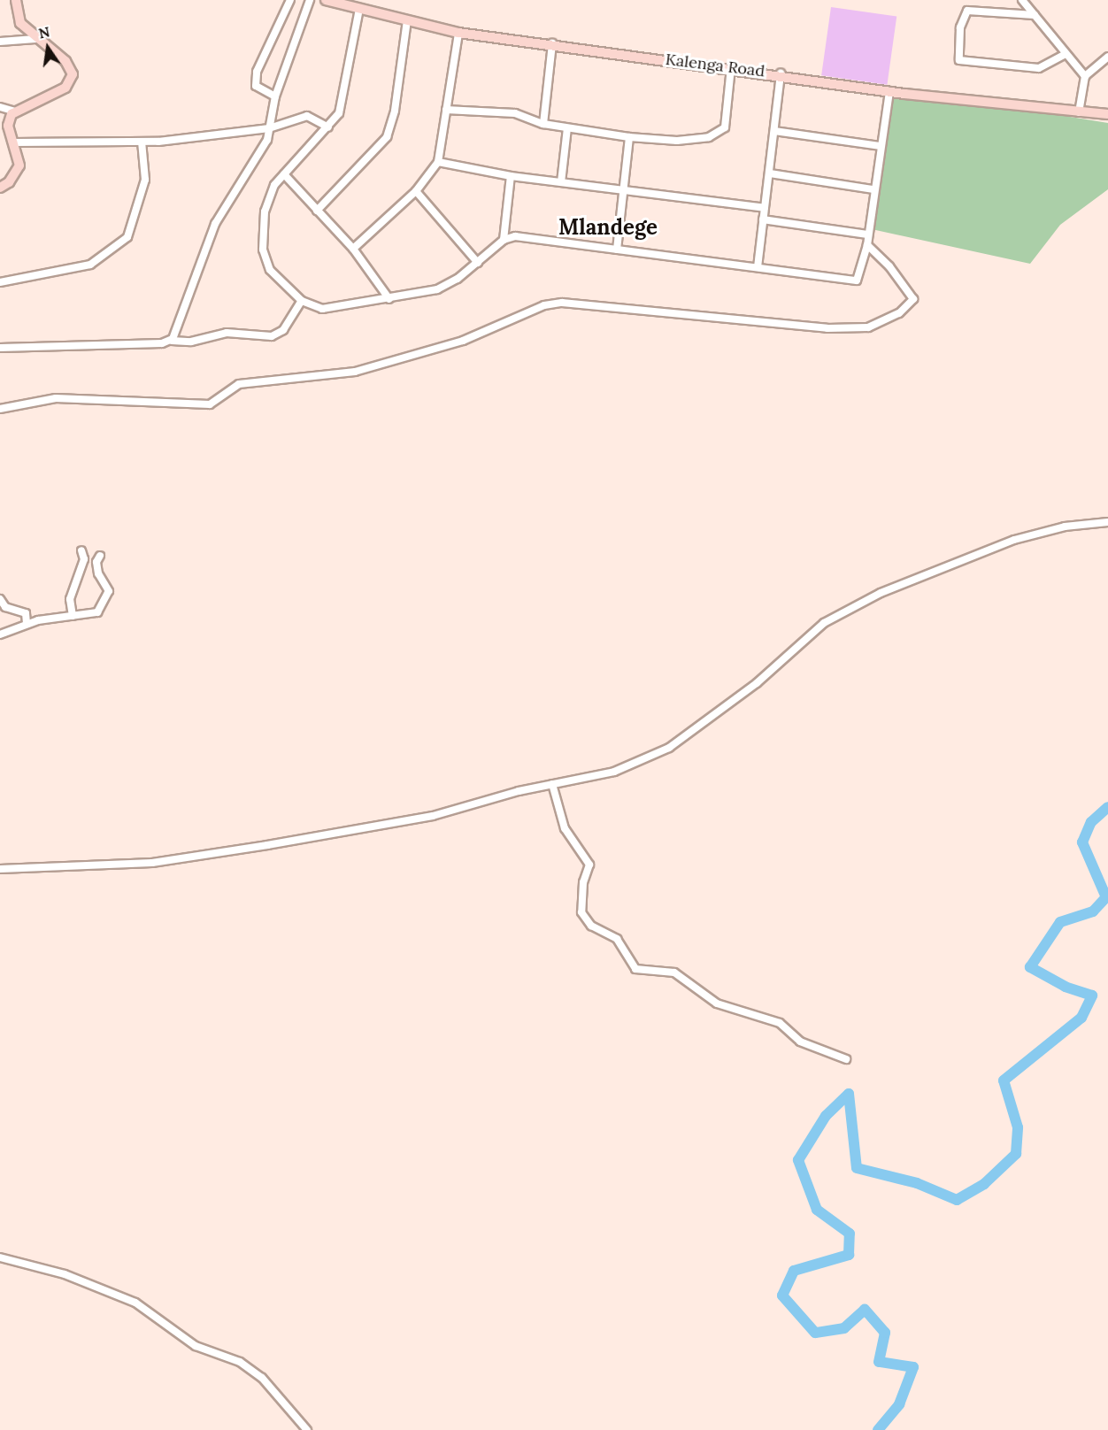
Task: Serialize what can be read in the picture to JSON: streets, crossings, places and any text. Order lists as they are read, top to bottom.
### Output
{
  "streets": {
    "main road": ["Kalenga Road"]
  },
  "districts": ["Mlandege"],
  "north": "top"
}
